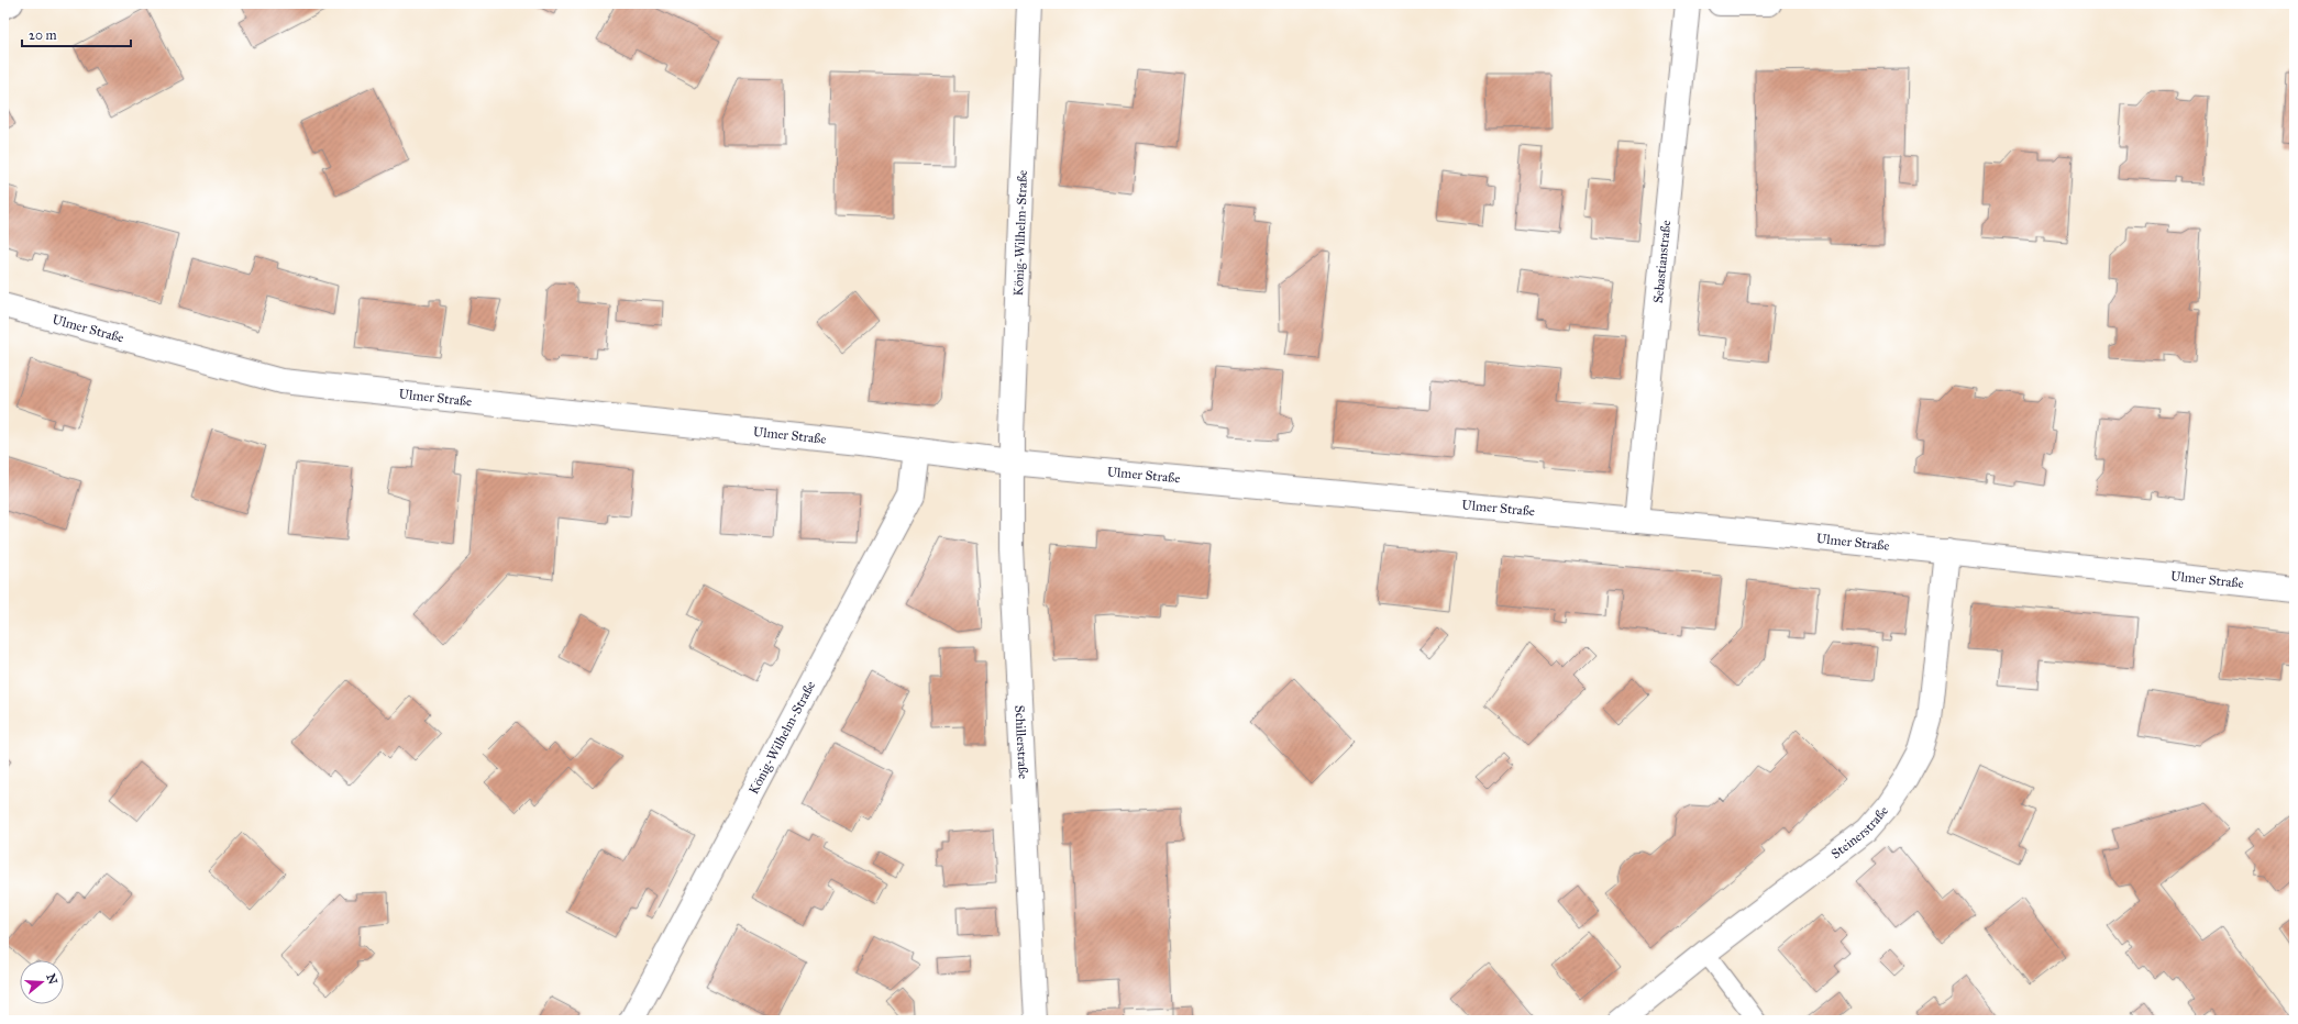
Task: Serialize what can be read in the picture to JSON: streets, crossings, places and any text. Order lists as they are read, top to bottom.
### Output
{
  "streets": {
    "street": [
      "König-Wilhelm-Straße",
      "Sebastianstraße",
      "Ulmer Straße",
      "Schillerstraße",
      "Steinerstraße"
    ]
  },
  "crossings": [
    ["König-Wilhelm-Straße", "Ulmer Straße"],
    ["König-Wilhelm-Straße", "Schillerstraße"],
    ["Sebastianstraße", "Ulmer Straße"],
    ["Ulmer Straße", "Schillerstraße"],
    ["Ulmer Straße", "Steinerstraße"]
  ],
  "scale_bar": "20 m",
  "north": "right"
}
